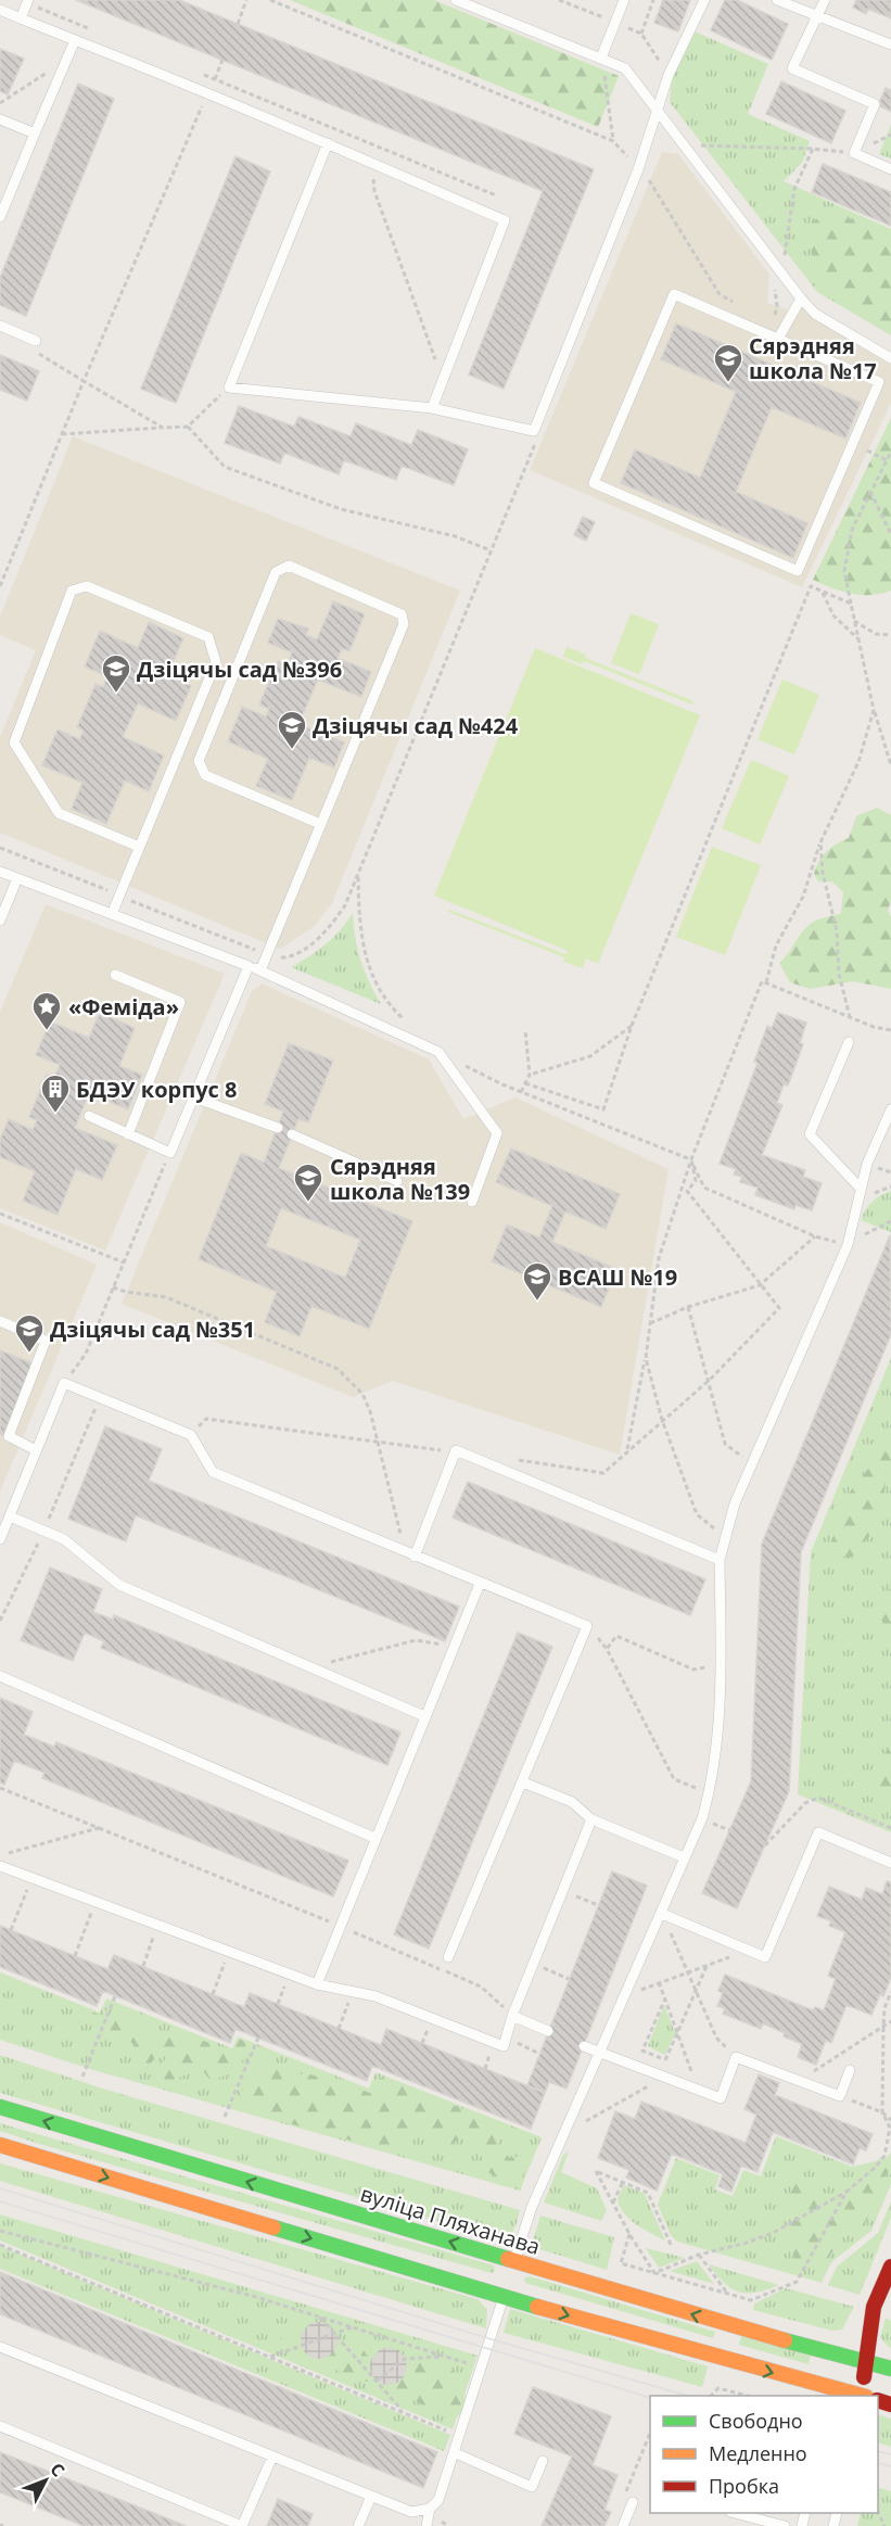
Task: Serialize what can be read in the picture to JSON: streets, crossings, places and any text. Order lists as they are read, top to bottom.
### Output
{
  "streets": {
    "main road": ["вуліца Пляханава"]
  },
  "places": {
    "school or university": [
      "Сярэдняя школа №17",
      "Дзіцячы сад №396",
      "Дзіцячы сад №424",
      "Сярэдняя школа №139",
      "ВСАШ №19",
      "Дзіцячы сад №351"
    ],
    "place": ["«Феміда»"],
    "building": ["БДЭУ корпус 8"]
  },
  "legend": ["Свободно", "Медленно", "Пробка"],
  "north": "top right"
}
